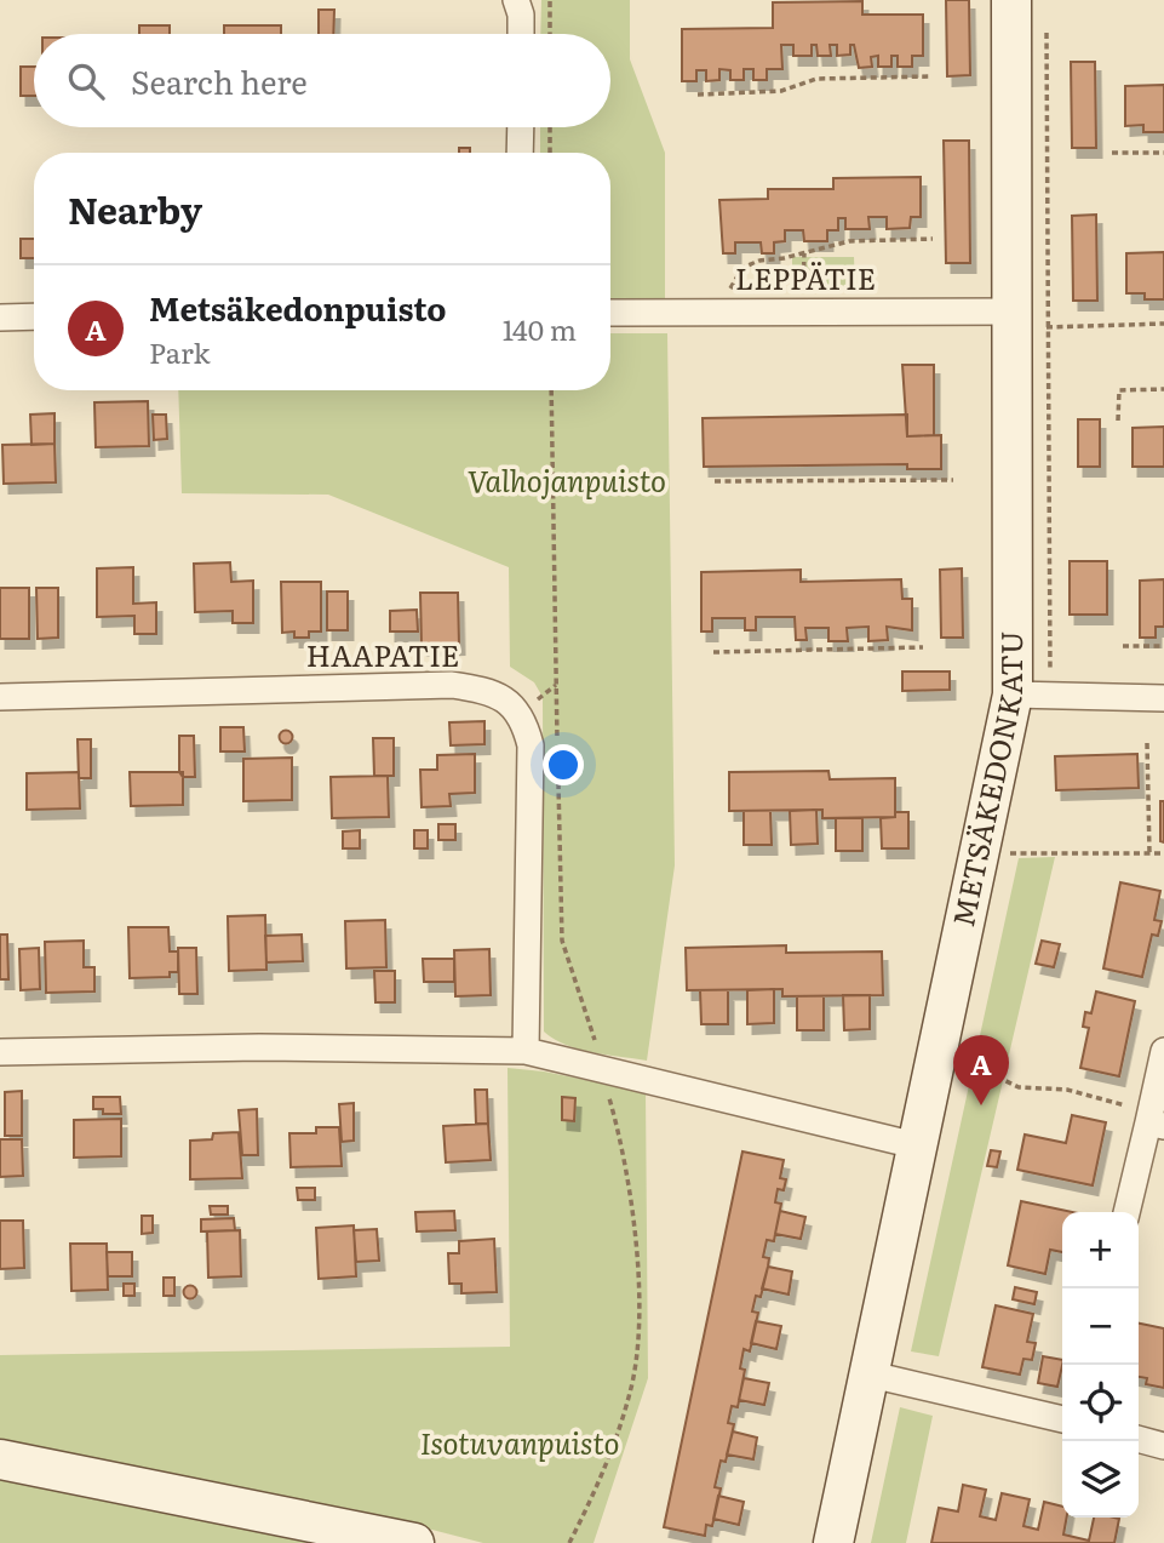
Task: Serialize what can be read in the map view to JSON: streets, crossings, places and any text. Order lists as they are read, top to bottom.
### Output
{
  "streets": {
    "street": ["LEPPÄTIE", "HAAPATIE", "METSÄKEDONKATU"]
  },
  "crossings": [
    ["LEPPÄTIE", "METSÄKEDONKATU"]
  ],
  "parks": ["Valhojanpuisto", "Isotuvanpuisto"],
  "page": {
    "search": "Search here",
    "heading": "Nearby",
    "list": [
      {
        "mark": "A",
        "name": "Metsäkedonpuisto",
        "note": "Park",
        "value": "140 m"
      }
    ],
    "pins": "A",
    "map_buttons": ["+", "−"]
  }
}
